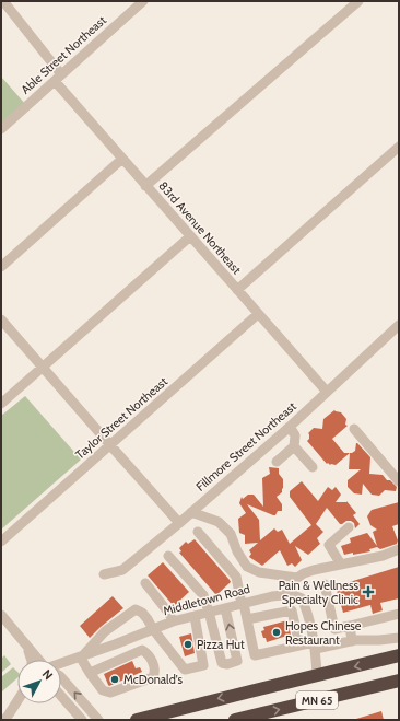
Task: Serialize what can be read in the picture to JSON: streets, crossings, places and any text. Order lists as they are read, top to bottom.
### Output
{
  "streets": {
    "highway": ["MN 65"],
    "street": [
      "Able Street Northeast",
      "83rd Avenue Northeast",
      "Taylor Street Northeast",
      "Fillmore Street Northeast",
      "Middletown Road"
    ]
  },
  "crossings": [
    ["Able Street Northeast", "83rd Avenue Northeast"],
    ["83rd Avenue Northeast", "Taylor Street Northeast"],
    ["83rd Avenue Northeast", "Fillmore Street Northeast"]
  ],
  "places": {
    "health": ["Pain & Wellness Specialty Clinic"],
    "other": ["Hopes Chinese Restaurant", "Pizza Hut", "McDonald's"]
  },
  "north": "top right"
}
